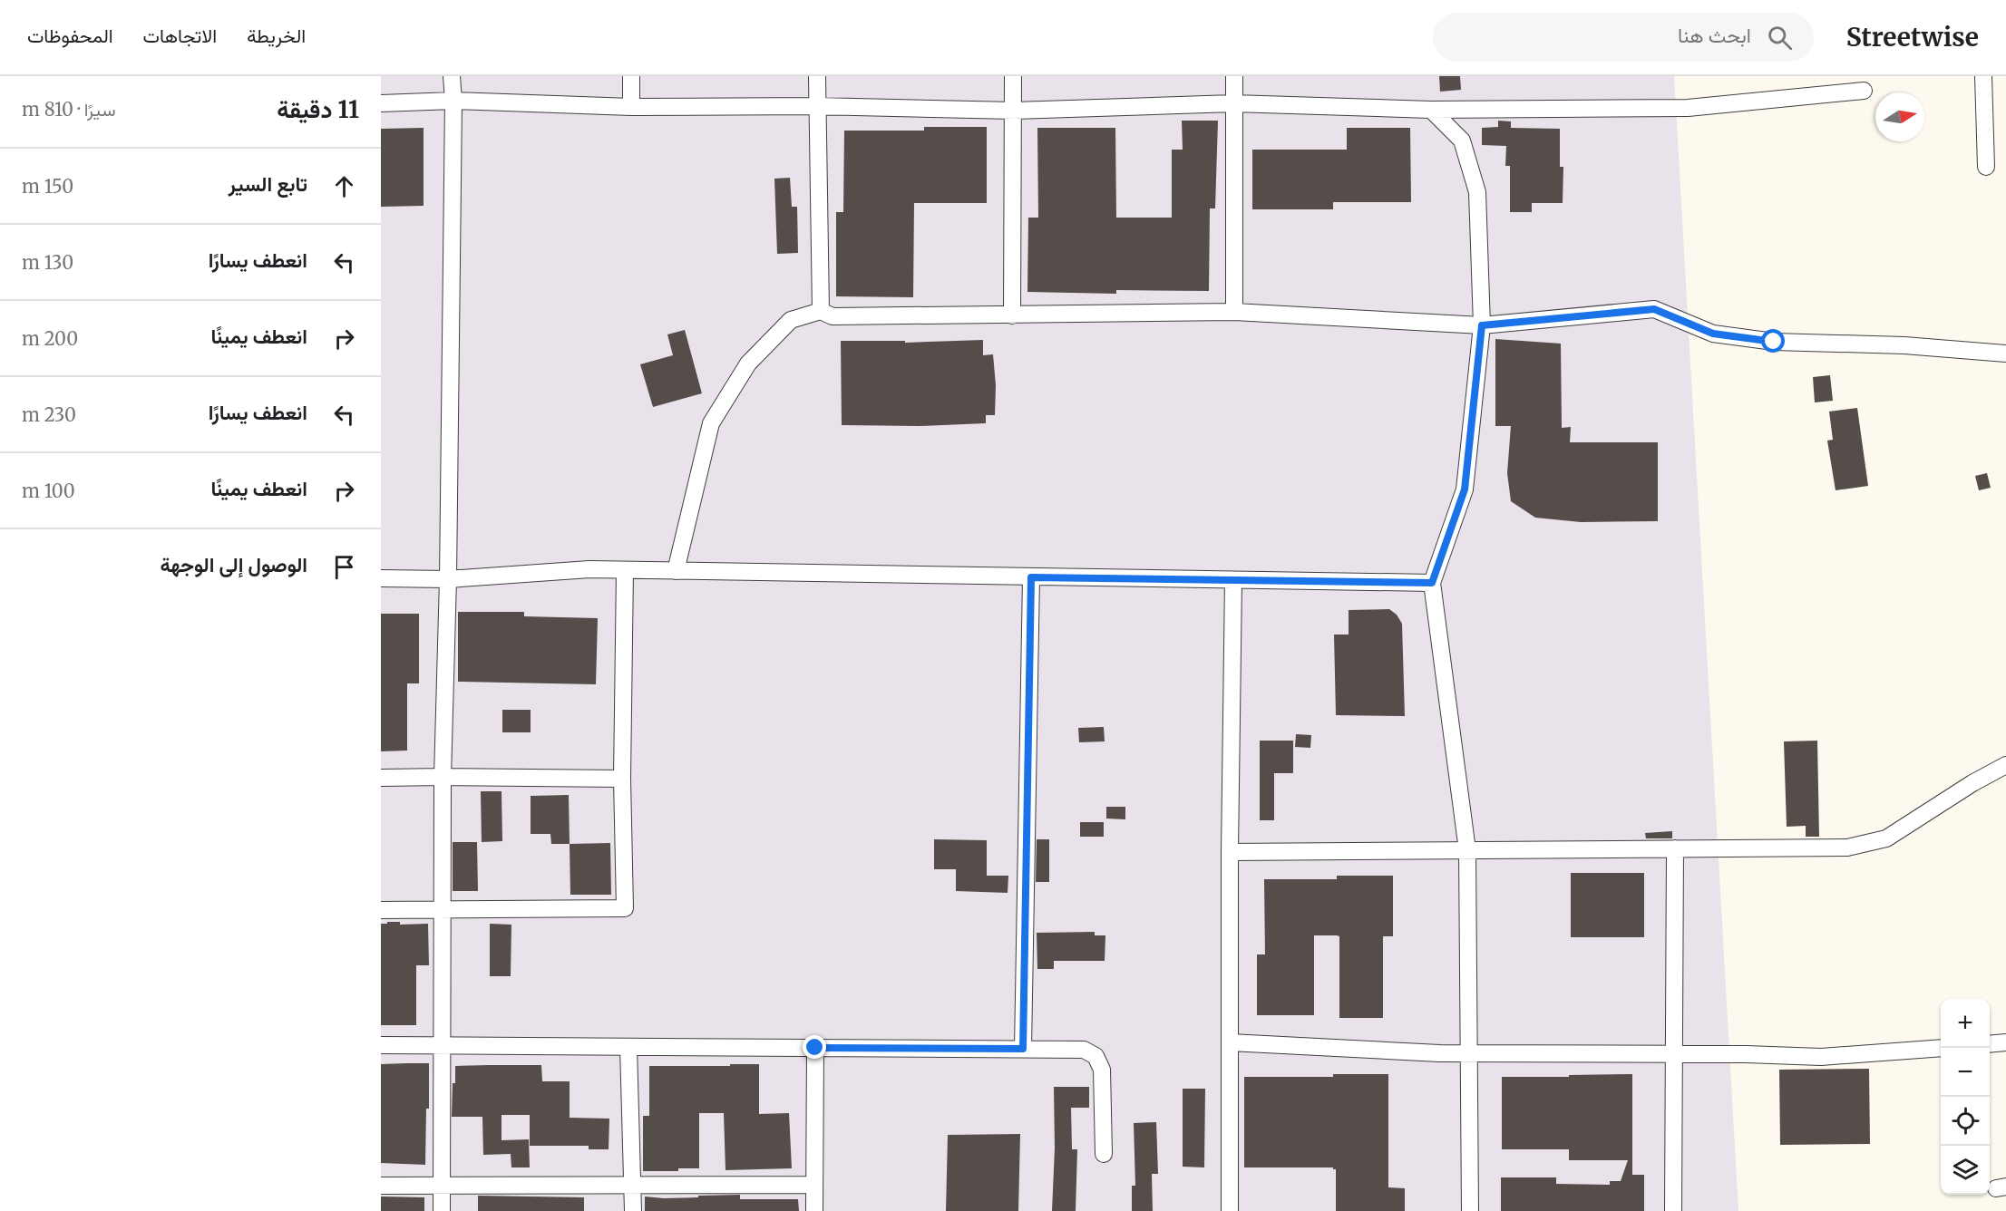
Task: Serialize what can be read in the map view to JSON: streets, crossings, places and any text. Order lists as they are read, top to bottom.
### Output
{
  "north": "right",
  "page": {
    "header": "Streetwise",
    "search": "ابحث هنا",
    "nav": ["الخريطة", "الاتجاهات", "المحفوظات"],
    "heading": ["11 دقيقة", "سيرًا · 810 m"],
    "list": [
      ["تابع السير", "150 m"],
      ["انعطف يسارًا", "130 m"],
      ["انعطف يمينًا", "200 m"],
      ["انعطف يسارًا", "230 m"],
      ["انعطف يمينًا", "100 m"],
      "الوصول إلى الوجهة"
    ],
    "map_buttons": ["+", "−"]
  }
}
